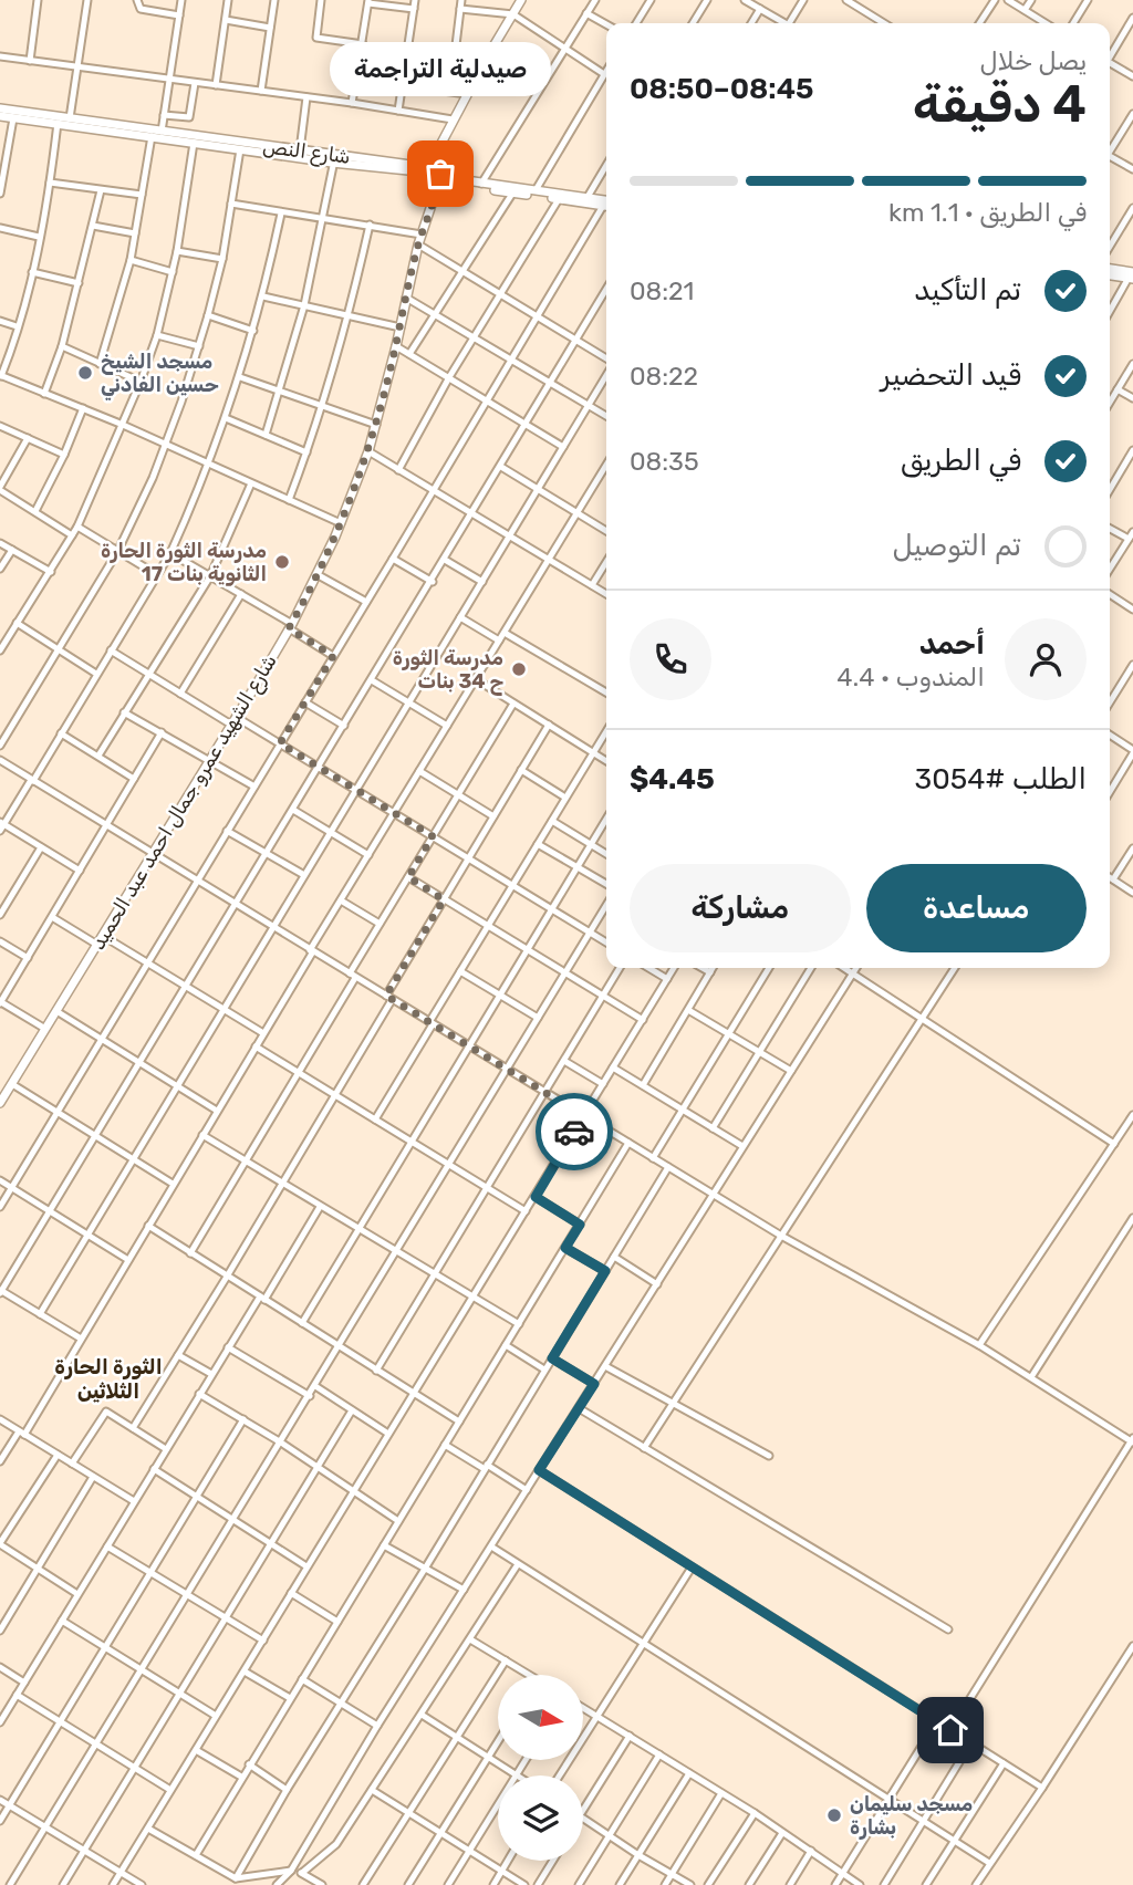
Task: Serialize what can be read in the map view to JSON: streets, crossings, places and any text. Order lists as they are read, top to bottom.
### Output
{
  "streets": {
    "street": ["شارع النص", "شارع الشهيد عمرو جمال احمد عبد الحميد"]
  },
  "crossings": [
    ["شارع النص", "شارع الشهيد عمرو جمال احمد عبد الحميد"]
  ],
  "districts": ["الثورة الحارة الثلاثين"],
  "places": [
    "صيدلية التراجمة",
    "مسجد الشيخ حسين الفادني",
    "مدرسة الثورة الحارة 17 الثانوية بنات",
    "مدرسة الثورة ح 34 بنات",
    "مسجد سليمان بشارة"
  ],
  "north": "right",
  "page": {
    "heading": ["4 دقيقة", "يصل خلال", "08:45–08:50"],
    "panel": [
      "أحمد",
      "المندوب · 4.4",
      "الطلب #3054",
      "$4.45"
    ],
    "bubble": "صيدلية التراجمة",
    "bar": "في الطريق · 1.1 km",
    "list": [
      ["تم التأكيد", "08:21"],
      ["قيد التحضير", "08:22"],
      ["في الطريق", "08:35"],
      "تم التوصيل"
    ],
    "buttons": ["مساعدة", "مشاركة"]
  }
}
